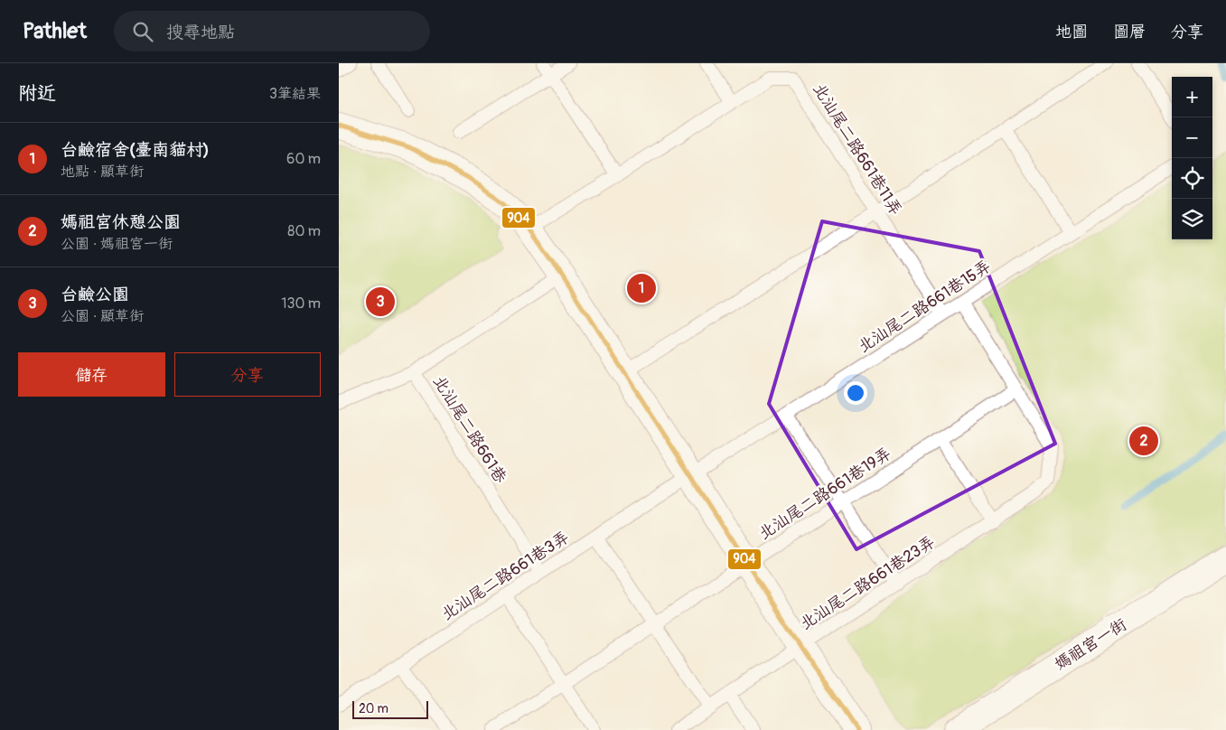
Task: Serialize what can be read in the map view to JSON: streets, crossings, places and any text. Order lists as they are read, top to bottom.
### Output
{
  "streets": {
    "street": ["媽祖宮一街"],
    "lane": [
      "北汕尾二路661巷11弄",
      "北汕尾二路661巷15弄",
      "北汕尾二路661巷",
      "北汕尾二路661巷19弄",
      "北汕尾二路661巷3弄",
      "北汕尾二路661巷23弄"
    ]
  },
  "crossings": [
    ["北汕尾二路661巷11弄", "北汕尾二路661巷15弄"],
    ["北汕尾二路661巷15弄", "北汕尾二路661巷3弄"],
    ["北汕尾二路661巷", "北汕尾二路661巷3弄"],
    ["北汕尾二路661巷19弄", "北汕尾二路661巷23弄"]
  ],
  "lines": ["transit line 904"],
  "scale_bar": "20 m",
  "page": {
    "header": "Pathlet",
    "search": "搜尋地點",
    "nav": ["地圖", "圖層", "分享"],
    "heading": ["附近", "3筆結果"],
    "map_buttons": ["+", "−"],
    "list": [
      {
        "mark": "1",
        "name": "台鹼宿舍(臺南貓村)",
        "note": "地點 · 顯草街",
        "value": "60 m"
      },
      {
        "mark": "2",
        "name": "媽祖宮休憩公園",
        "note": "公園 · 媽祖宮一街",
        "value": "80 m"
      },
      {
        "mark": "3",
        "name": "台鹼公園",
        "note": "公園 · 顯草街",
        "value": "130 m"
      }
    ],
    "pins": ["1", "3", "2"],
    "buttons": ["儲存", "分享"],
    "scale": "20 m"
  }
}
